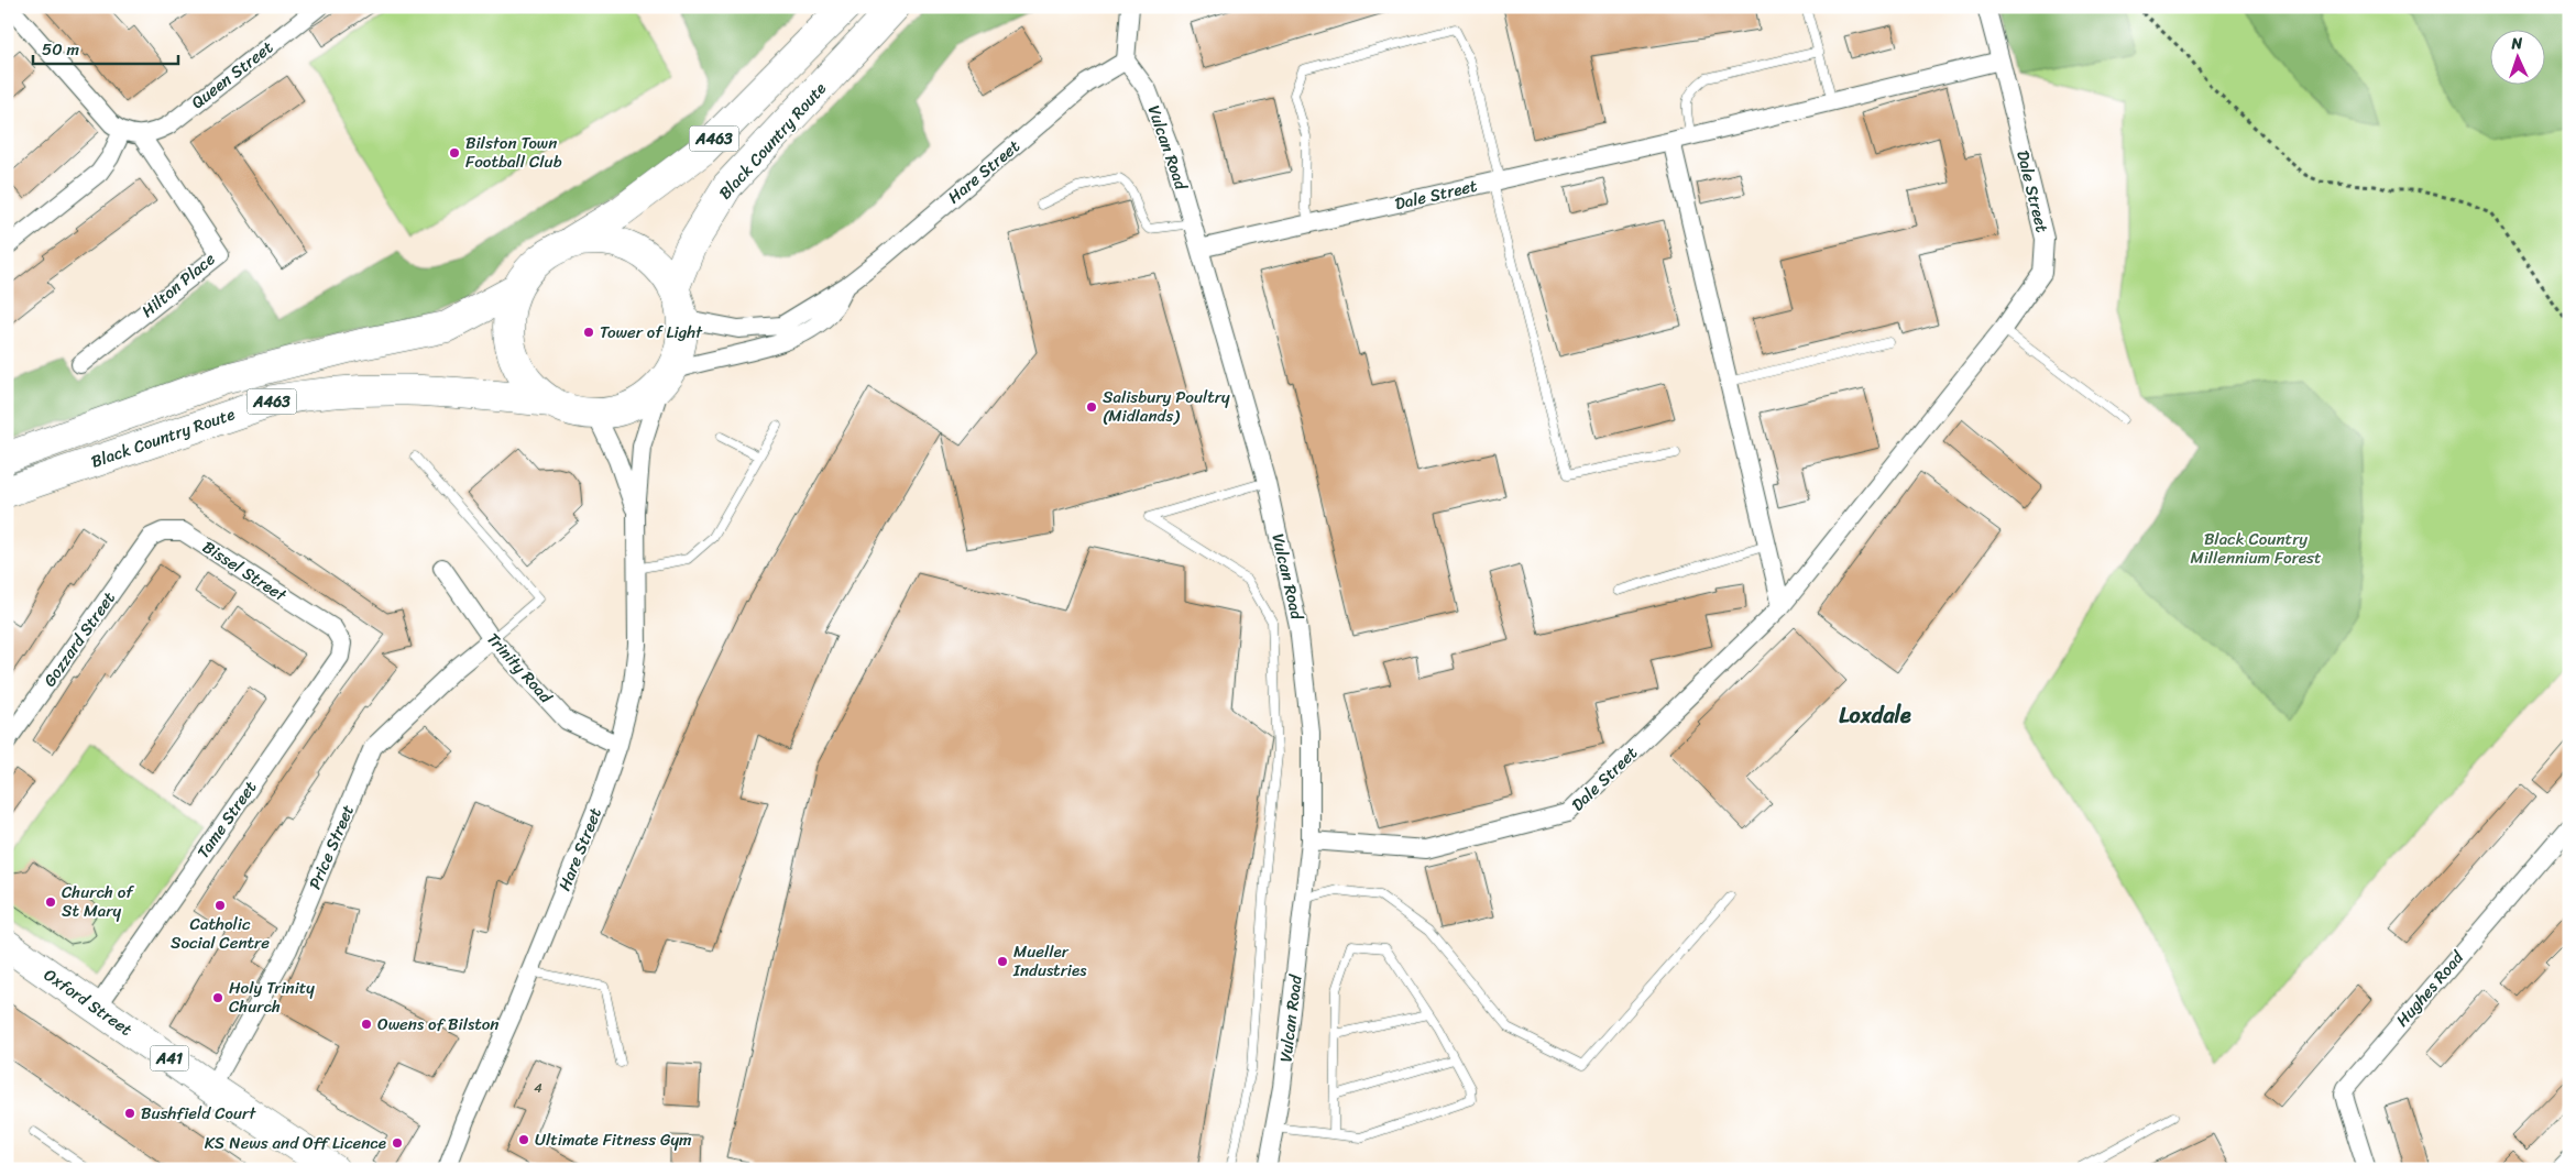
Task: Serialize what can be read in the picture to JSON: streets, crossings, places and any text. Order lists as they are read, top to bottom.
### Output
{
  "streets": {
    "highway": [
      "A463",
      "Black Country Route",
      "Oxford Street",
      "A41"
    ],
    "street": [
      "Queen Street",
      "Vulcan Road",
      "Hare Street",
      "Dale Street",
      "Hilton Place",
      "Bissel Street",
      "Gozzard Street",
      "Trinity Road",
      "Tame Street",
      "Price Street",
      "Hughes Road"
    ]
  },
  "crossings": [
    ["Queen Street", "Hilton Place"],
    ["A463", "Black Country Route"],
    ["A463", "Hare Street"],
    ["Black Country Route", "Hare Street"],
    ["Vulcan Road", "Hare Street"],
    ["Vulcan Road", "Dale Street"],
    ["Hare Street", "Trinity Road"],
    ["Bissel Street", "Gozzard Street"],
    ["Bissel Street", "Tame Street"],
    ["Trinity Road", "Price Street"],
    ["Tame Street", "Oxford Street"],
    ["Price Street", "Oxford Street"]
  ],
  "districts": ["Loxdale"],
  "parks": ["Black Country Millennium Forest"],
  "places": [
    "Bilston Town Football Club",
    "Tower of Light",
    "Salisbury Poultry (Midlands)",
    "Church of St Mary",
    "Catholic Social Centre",
    "Mueller Industries",
    "Holy Trinity Church",
    "Owens of Bilston",
    "Bushfield Court",
    "Ultimate Fitness Gym",
    "KS News and Off Licence"
  ],
  "house_numbers": ["4"],
  "scale_bar": "50 m",
  "north": "top"
}
